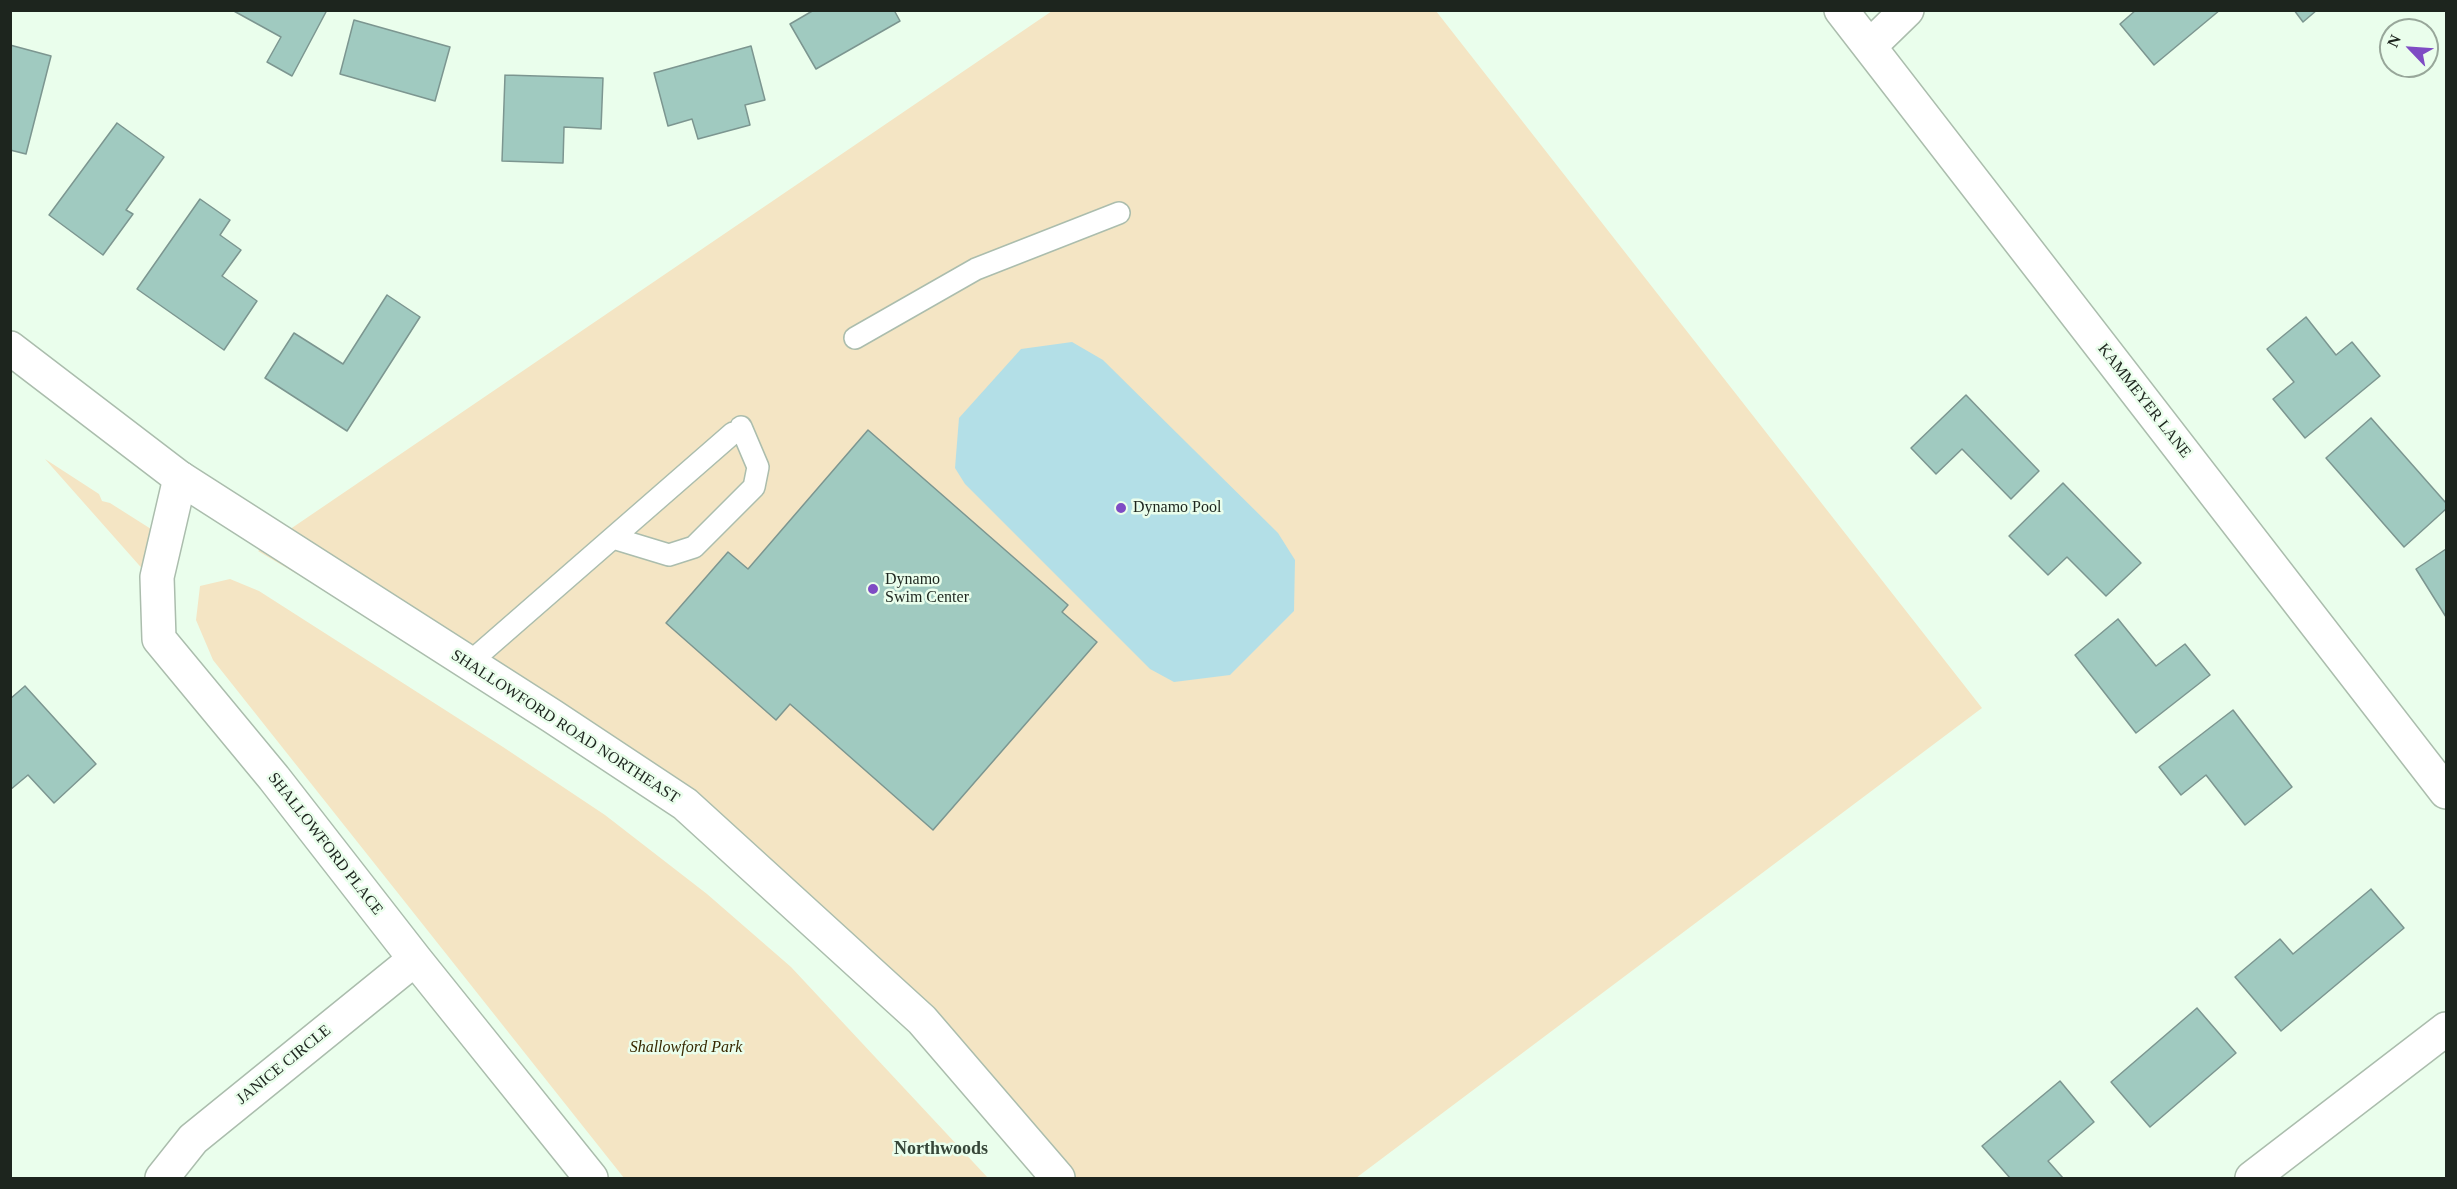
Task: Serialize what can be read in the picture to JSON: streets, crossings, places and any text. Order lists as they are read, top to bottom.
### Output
{
  "streets": {
    "street": [
      "KAMMEYER LANE",
      "SHALLOWFORD ROAD NORTHEAST",
      "SHALLOWFORD PLACE",
      "JANICE CIRCLE"
    ]
  },
  "crossings": [
    ["SHALLOWFORD ROAD NORTHEAST", "SHALLOWFORD PLACE"],
    ["SHALLOWFORD PLACE", "JANICE CIRCLE"]
  ],
  "districts": ["Northwoods"],
  "parks": ["Shallowford Park"],
  "places": ["Dynamo Pool", "Dynamo Swim Center"],
  "north": "top left"
}
